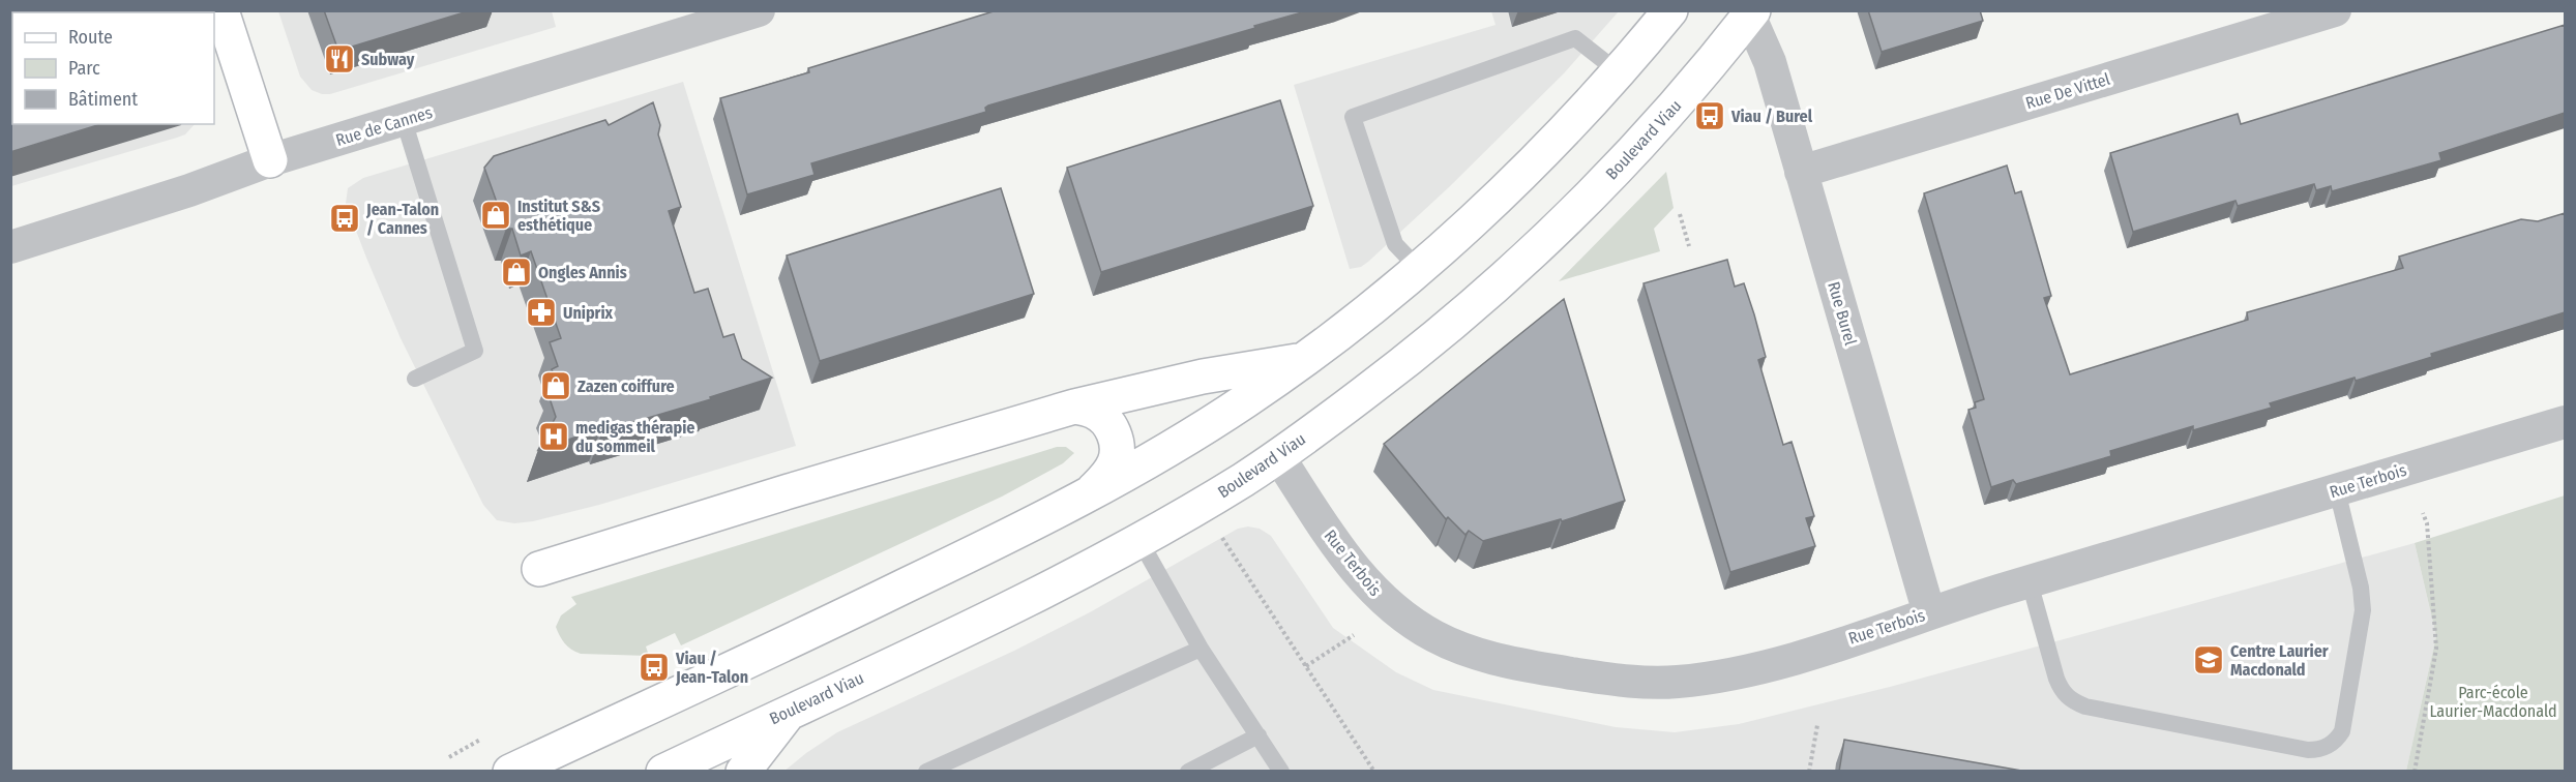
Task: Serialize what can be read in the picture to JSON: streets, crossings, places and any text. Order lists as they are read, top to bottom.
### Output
{
  "streets": {
    "main road": ["Boulevard Viau"],
    "street": [
      "Rue De Vittel",
      "Rue de Cannes",
      "Rue Burel",
      "Rue Terbois"
    ]
  },
  "crossings": [
    ["Rue De Vittel", "Rue Burel"],
    ["Boulevard Viau", "Rue Burel"],
    ["Boulevard Viau", "Rue Terbois"],
    ["Rue Burel", "Rue Terbois"]
  ],
  "parks": ["Parc-école Laurier-Macdonald"],
  "places": {
    "restaurant": ["Subway"],
    "bus stop": ["Viau / Burel", "Jean-Talon / Cannes", "Viau / Jean-Talon"],
    "shop": ["Institut S&S esthétique", "Ongles Annis", "Zazen coiffure"],
    "pharmacy": ["Uniprix"],
    "hospital": ["medigas thérapie du sommeil"],
    "school or university": ["Centre Laurier Macdonald"]
  },
  "legend": ["Route", "Parc", "Bâtiment"]
}
